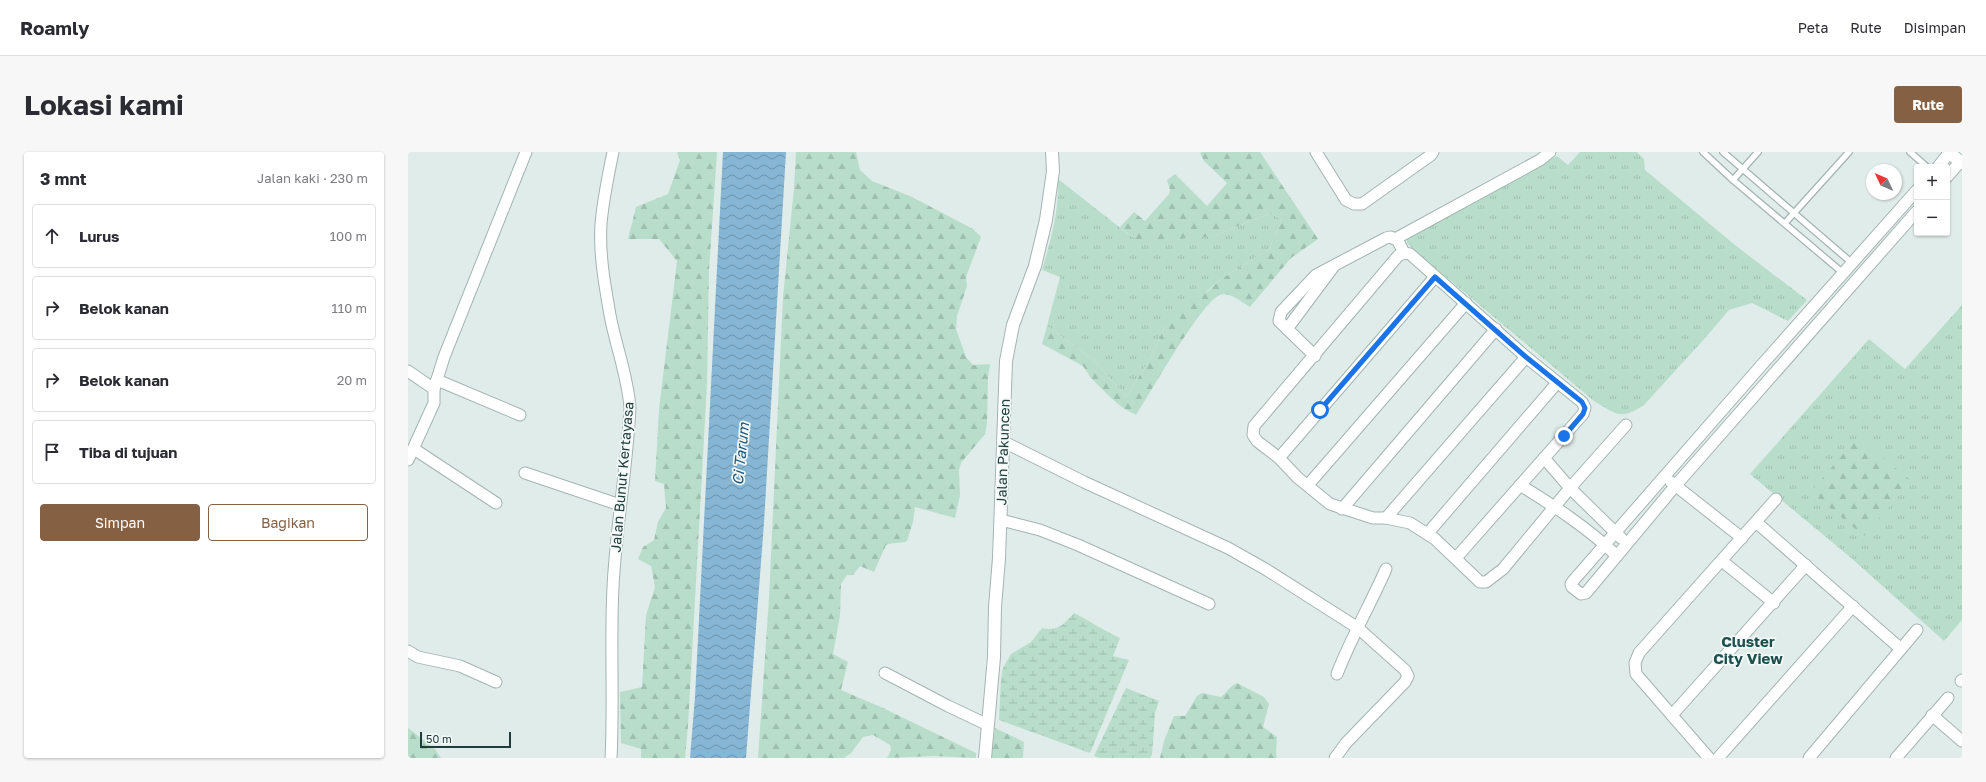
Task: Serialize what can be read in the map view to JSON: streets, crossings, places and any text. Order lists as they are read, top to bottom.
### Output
{
  "streets": {
    "street": ["Jalan Pakuncen", "Jalan Bunut Kertayasa"]
  },
  "districts": ["Cluster City View"],
  "water": ["Ci Tarum"],
  "scale_bar": "50 m",
  "north": "top left",
  "page": {
    "header": "Roamly",
    "nav": ["Peta", "Rute", "Disimpan"],
    "buttons": [
      "Rute",
      ["Simpan", "Bagikan"]
    ],
    "title": "Lokasi kami",
    "heading": ["3 mnt", "Jalan kaki · 230 m"],
    "map_buttons": ["+", "−"],
    "list": [
      ["Lurus", "100 m"],
      ["Belok kanan", "110 m"],
      ["Belok kanan", "20 m"],
      "Tiba di tujuan"
    ],
    "scale": "50 m"
  }
}
